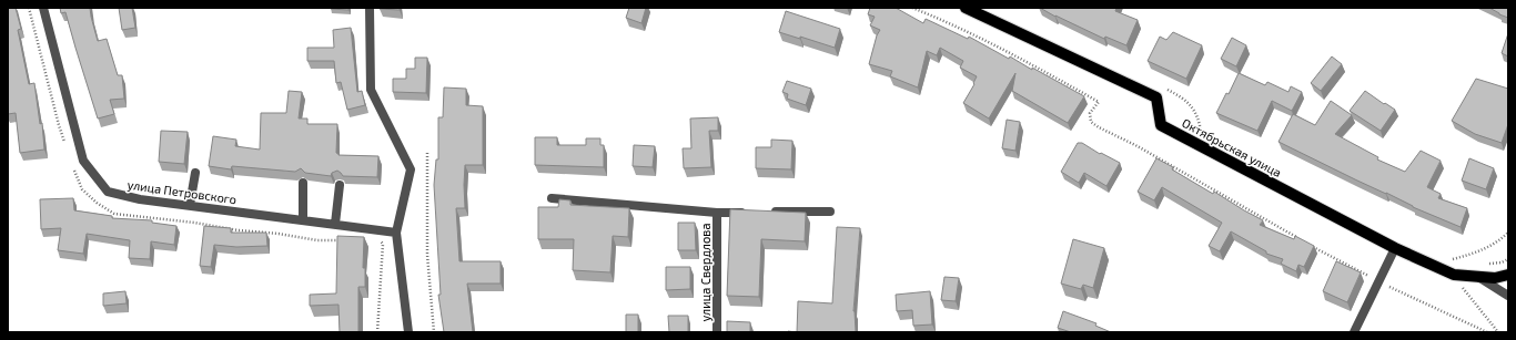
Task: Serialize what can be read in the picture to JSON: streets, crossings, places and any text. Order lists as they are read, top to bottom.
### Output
{
  "streets": {
    "main road": ["Октябрьская улица"],
    "street": ["улица Петровского", "улица Свердлова"]
  }
}
